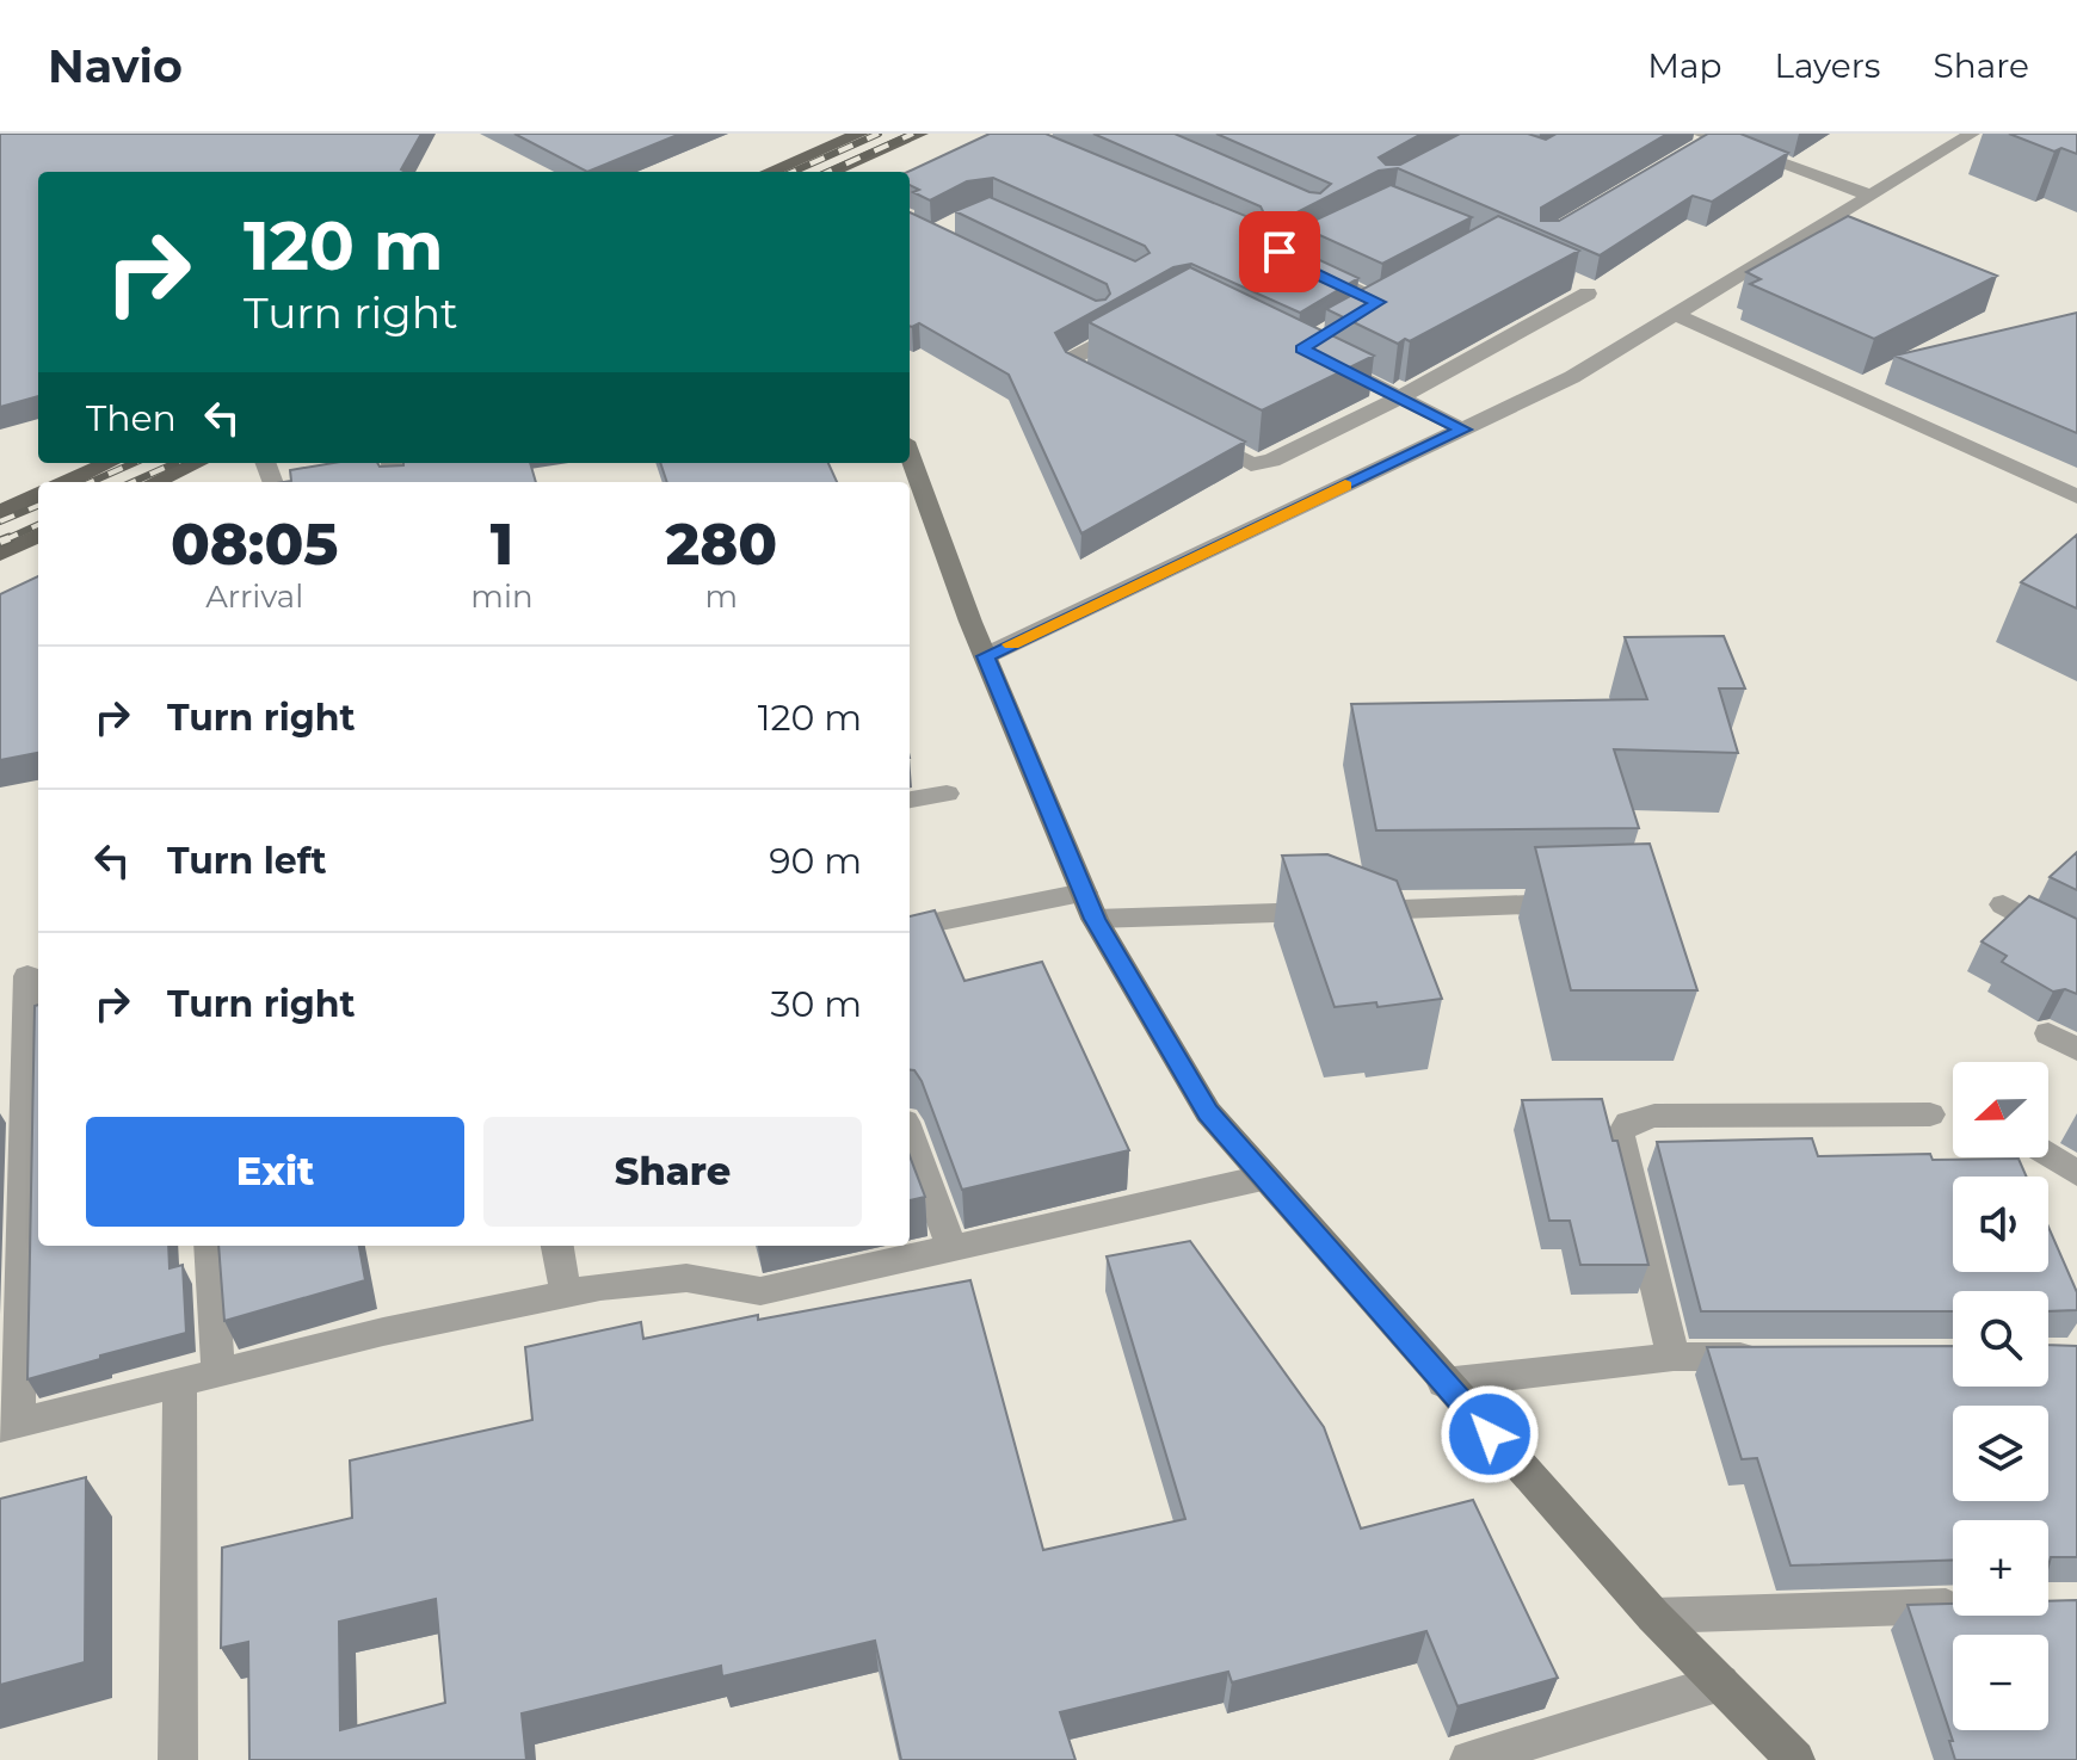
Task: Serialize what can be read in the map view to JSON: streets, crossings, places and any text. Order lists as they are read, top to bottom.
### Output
{
  "north": "left",
  "page": {
    "header": "Navio",
    "nav": ["Map", "Layers", "Share"],
    "turn": ["120 m", "Turn right"],
    "then": "Then",
    "eta": [
      "08:05",
      "Arrival",
      "1",
      "min",
      "280",
      "m"
    ],
    "list": [
      {
        "name": "Turn right",
        "value": "120 m"
      },
      {
        "name": "Turn left",
        "value": "90 m"
      },
      {
        "name": "Turn right",
        "value": "30 m"
      }
    ],
    "map_buttons": ["+", "−"],
    "buttons": ["Exit", "Share"]
  }
}
